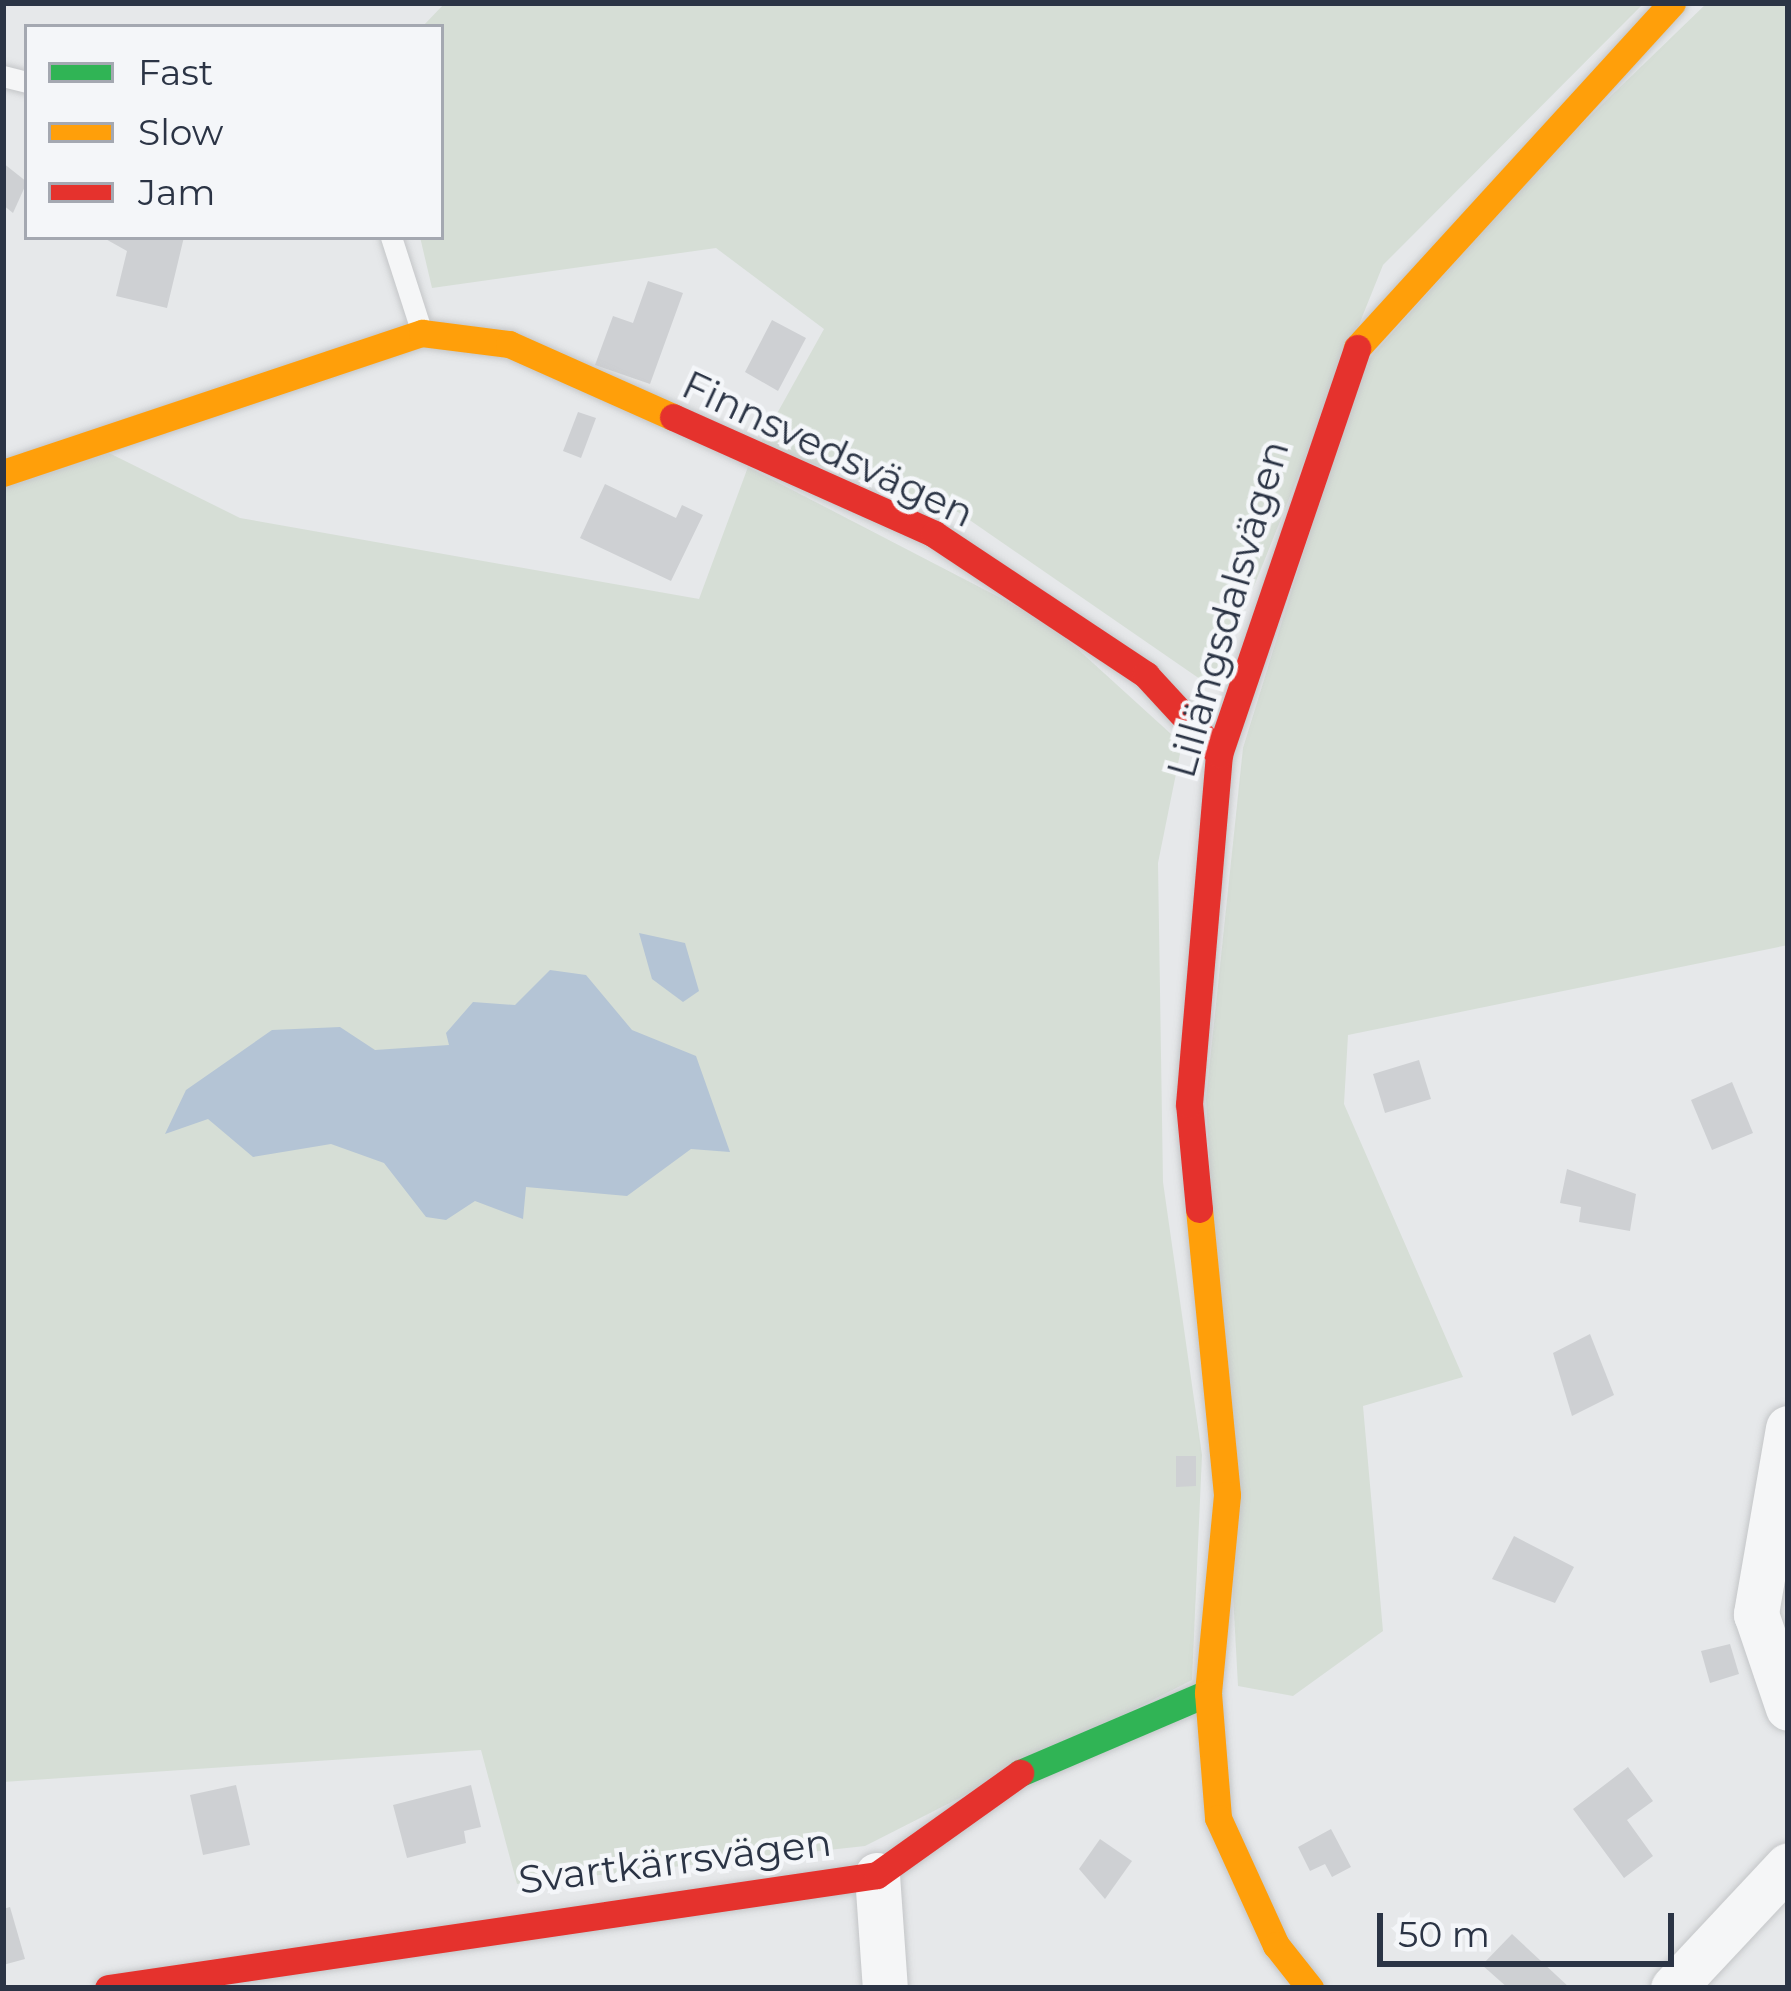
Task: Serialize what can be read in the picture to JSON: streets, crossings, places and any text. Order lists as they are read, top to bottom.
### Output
{
  "streets": {
    "street": ["Finnsvedsvägen", "Lillängsdalsvägen", "Svartkärrsvägen"]
  },
  "crossings": [
    ["Finnsvedsvägen", "Lillängsdalsvägen"],
    ["Lillängsdalsvägen", "Svartkärrsvägen"]
  ],
  "legend": ["Fast", "Slow", "Jam"],
  "scale_bar": "50 m"
}
